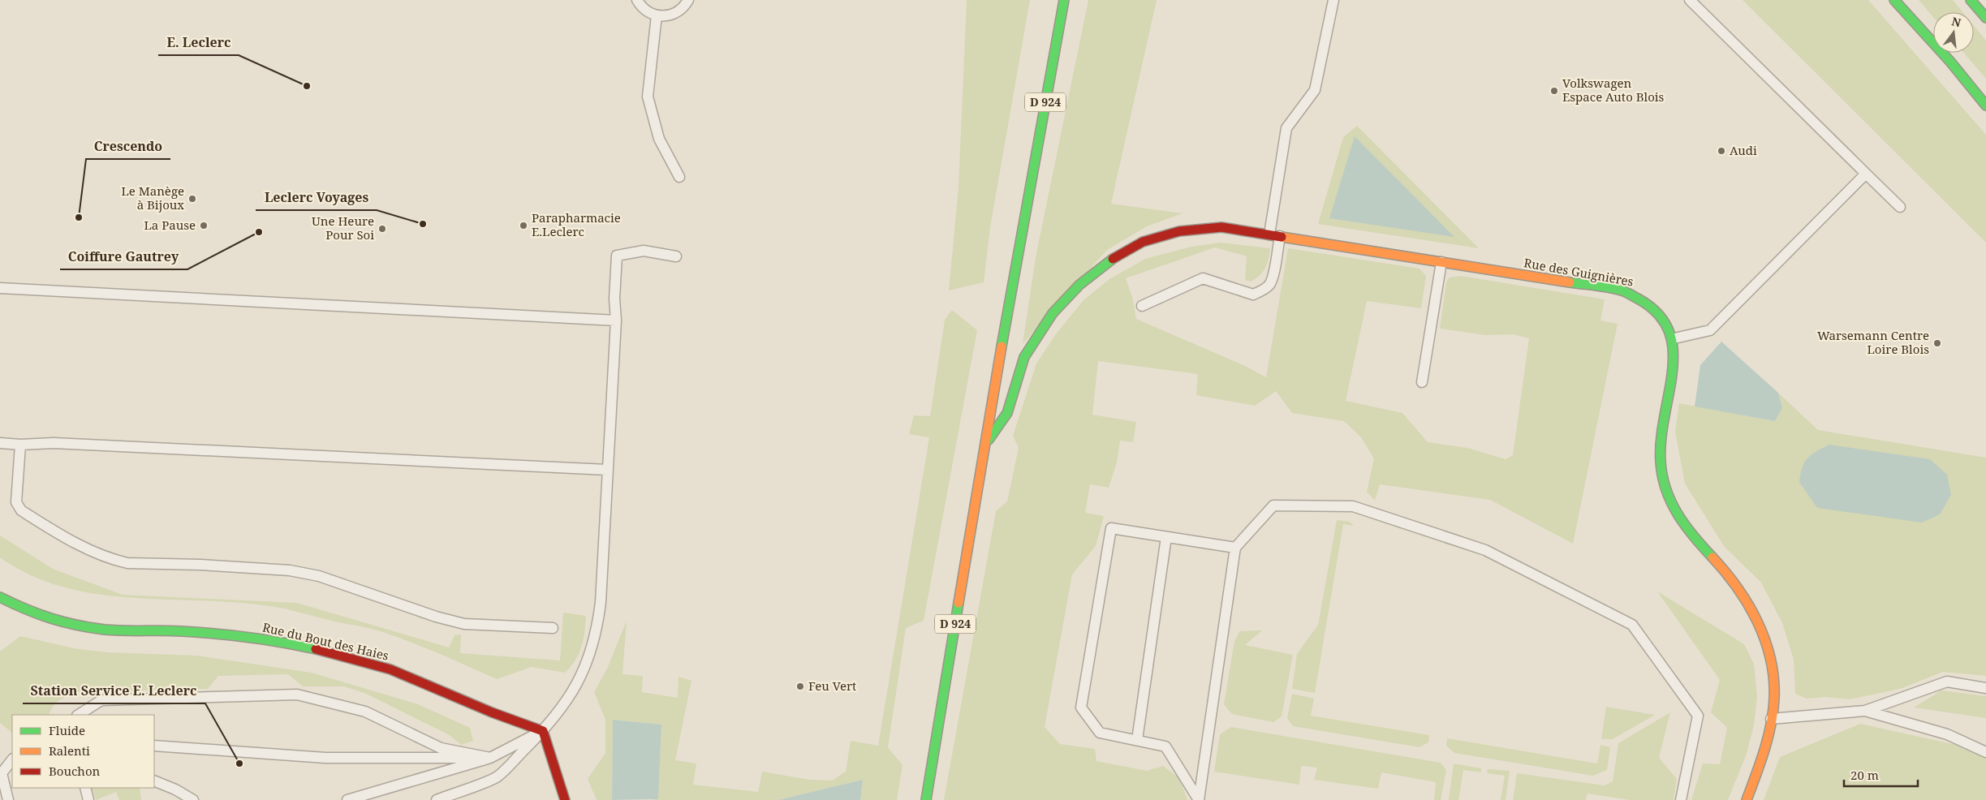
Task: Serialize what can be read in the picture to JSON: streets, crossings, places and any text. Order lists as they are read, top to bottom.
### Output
{
  "streets": {
    "street": ["D 924", "Rue des Guignières", "Rue du Bout des Haies"]
  },
  "crossings": [
    ["D 924", "Rue des Guignières"]
  ],
  "places": [
    "E. Leclerc",
    "Volkswagen Espace Auto Blois",
    "Audi",
    "Le Manège à Bijoux",
    "Crescendo",
    "Leclerc Voyages",
    "La Pause",
    "Parapharmacie E.Leclerc",
    "Une Heure Pour Soi",
    "Coiffure Gautrey",
    "Warsemann Centre Loire Blois",
    "Feu Vert",
    "Station Service E. Leclerc"
  ],
  "legend": ["Fluide", "Ralenti", "Bouchon"],
  "scale_bar": "20 m",
  "north": "top"
}
